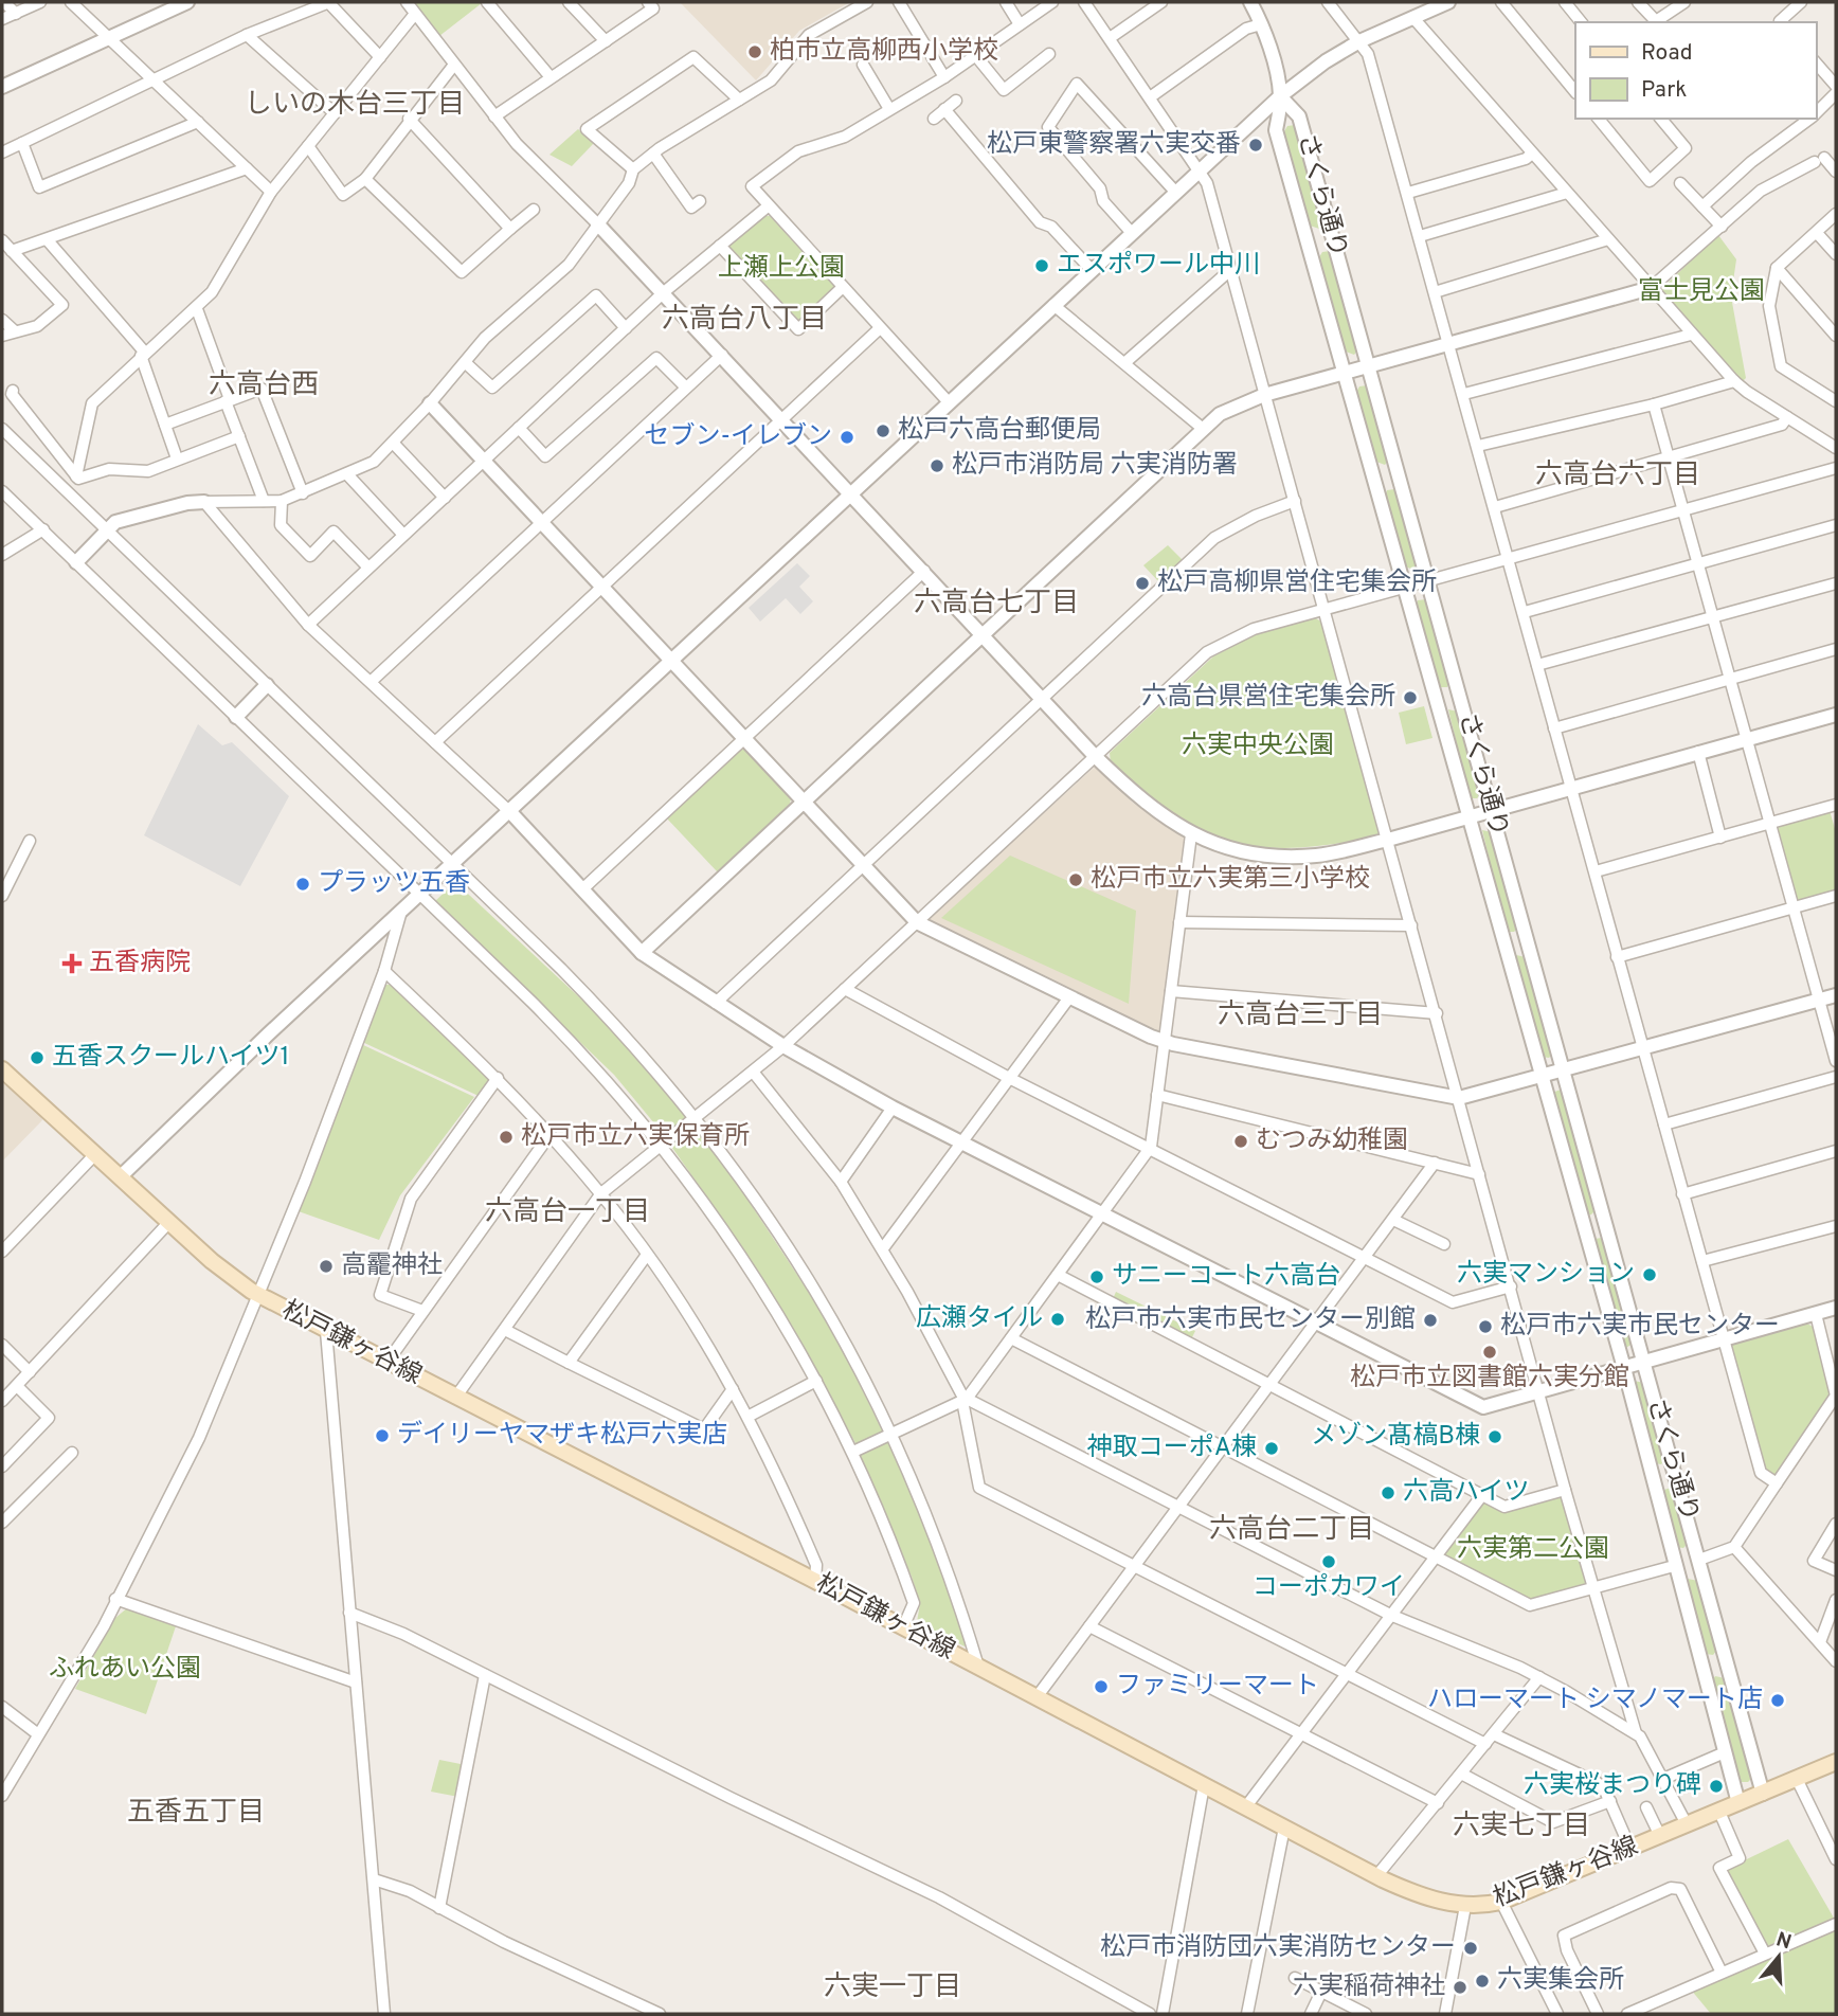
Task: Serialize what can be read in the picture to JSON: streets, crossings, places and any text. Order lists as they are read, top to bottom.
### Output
{
  "streets": {
    "main road": ["松戸鎌ヶ谷線"],
    "street": ["さくら通り"]
  },
  "crossings": [
    ["さくら通り", "松戸鎌ヶ谷線"]
  ],
  "districts": [
    "しいの木台三丁目",
    "六高台八丁目",
    "六高台西",
    "六高台六丁目",
    "六高台七丁目",
    "六高台三丁目",
    "六高台一丁目",
    "六高台二丁目",
    "五香五丁目",
    "六実七丁目",
    "六実一丁目"
  ],
  "parks": [
    "上瀬上公園",
    "富士見公園",
    "六実中央公園",
    "六実第二公園",
    "ふれあい公園"
  ],
  "places": {
    "other": [
      "柏市立高柳西小学校",
      "松戸東警察署六実交番",
      "エスポワール中川",
      "松戸六高台郵便局",
      "セブン-イレブン",
      "松戸市消防局 六実消防署",
      "松戸高柳県営住宅集会所",
      "六高台県営住宅集会所",
      "松戸市立六実第三小学校",
      "プラッツ五香",
      "五香スクールハイツ1",
      "松戸市立六実保育所",
      "むつみ幼稚園",
      "高靇神社",
      "六実マンション",
      "サニーコート六高台",
      "広瀬タイル",
      "松戸市六実市民センター別館",
      "松戸市六実市民センター",
      "松戸市立図書館六実分館",
      "デイリーヤマザキ松戸六実店",
      "メゾン髙槁B棟",
      "神取コーポA棟",
      "六高ハイツ",
      "コーポカワイ",
      "ファミリーマート",
      "ハローマート シマノマート店",
      "六実桜まつり碑",
      "松戸市消防団六実消防センター",
      "六実集会所",
      "六実稲荷神社"
    ],
    "health": ["五香病院"]
  },
  "legend": ["Road", "Park"],
  "north": "top"
}
